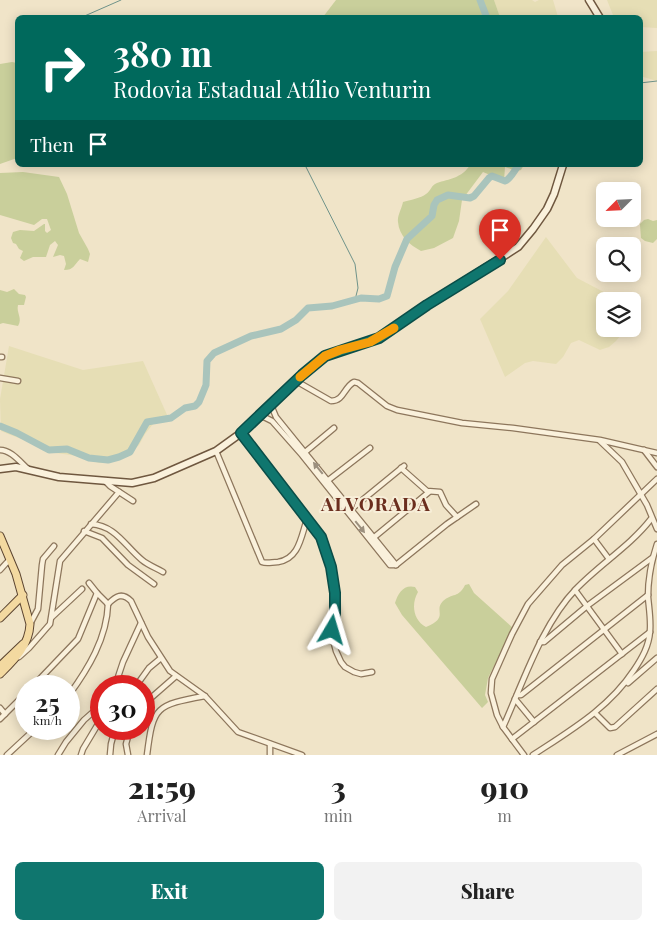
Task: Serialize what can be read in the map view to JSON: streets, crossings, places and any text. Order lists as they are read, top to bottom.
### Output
{
  "districts": ["ALVORADA"],
  "north": "bottom left",
  "page": {
    "turn": ["380 m", "Rodovia Estadual Atílio Venturin"],
    "then": "Then",
    "speed": "25 km/h",
    "limit": "30",
    "eta": [
      "21:59",
      "Arrival",
      "3",
      "min",
      "910",
      "m"
    ],
    "buttons": ["Exit", "Share"]
  }
}
